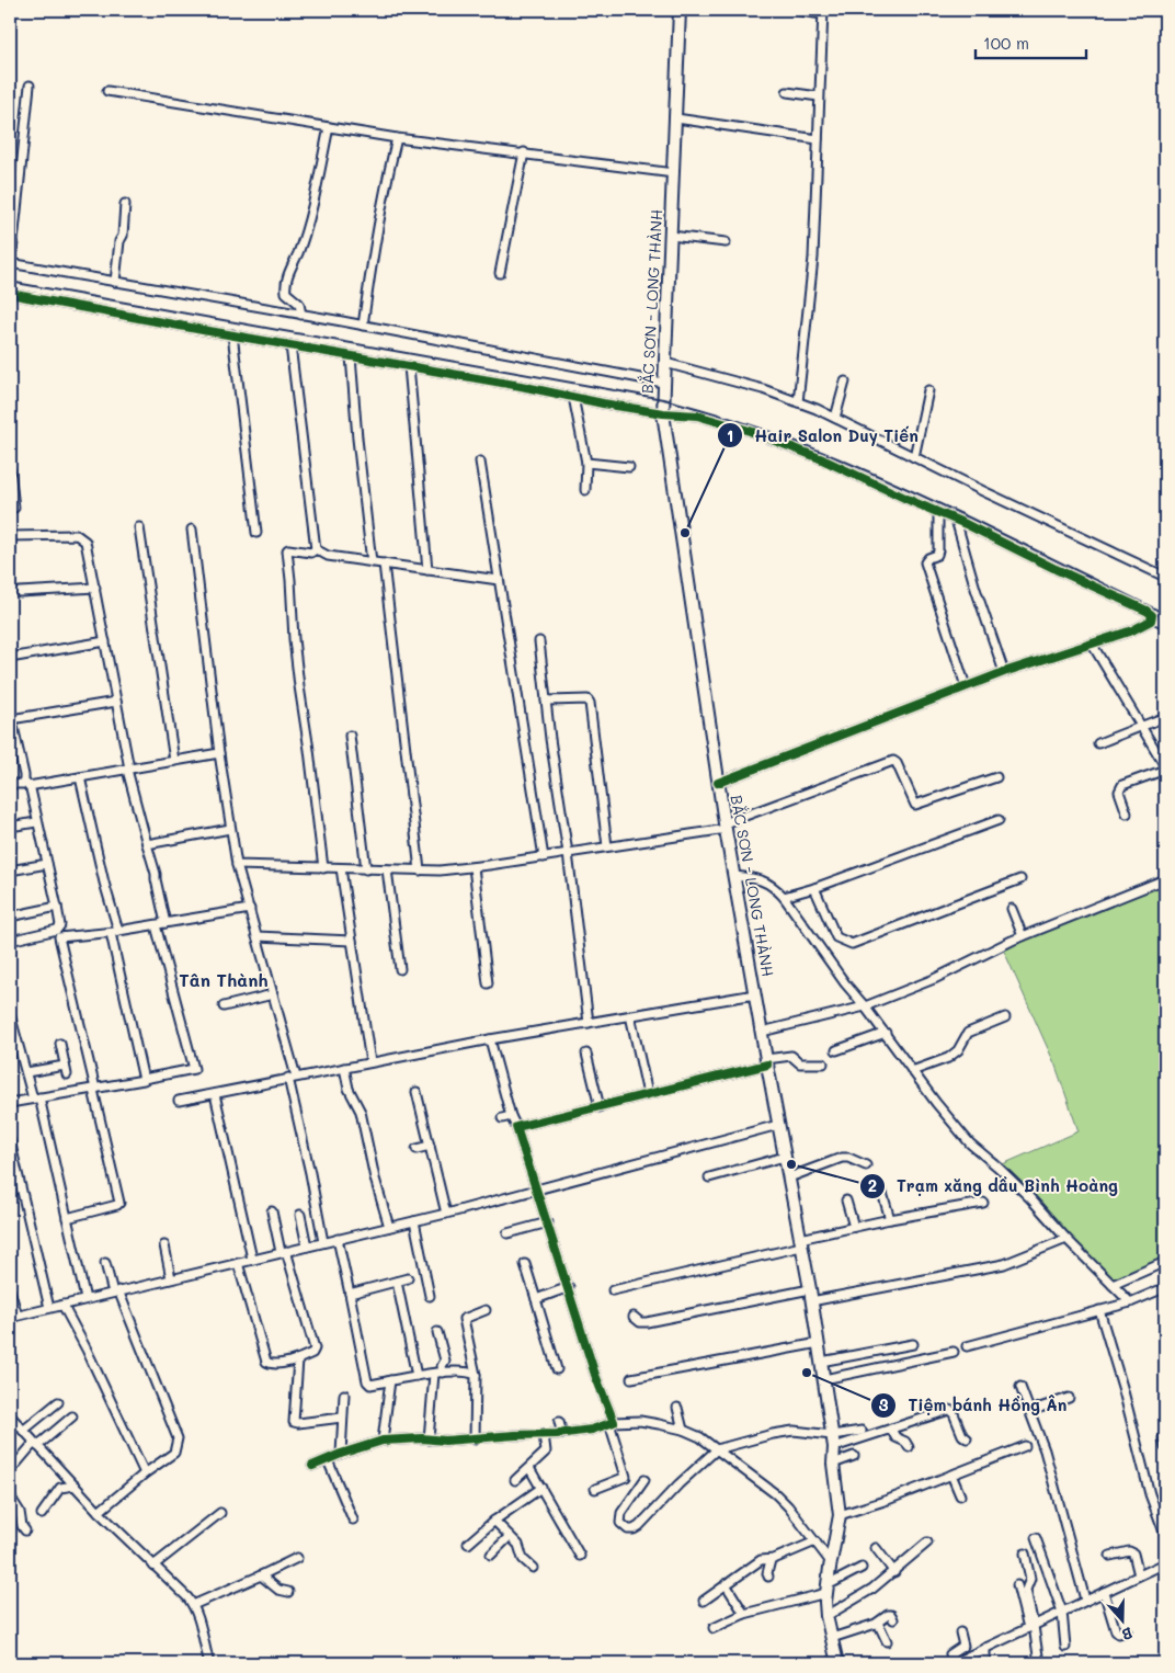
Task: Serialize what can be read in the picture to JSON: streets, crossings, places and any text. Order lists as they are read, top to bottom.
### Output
{
  "streets": {
    "main road": ["BẮC SƠN - LONG THÀNH"]
  },
  "districts": ["Tân Thành"],
  "places": ["Hair Salon Duy Tiến", "Trạm xăng dầu Bình Hoàng", "Tiệm bánh Hồng Ân"],
  "scale_bar": "100 m",
  "north": "bottom"
}
